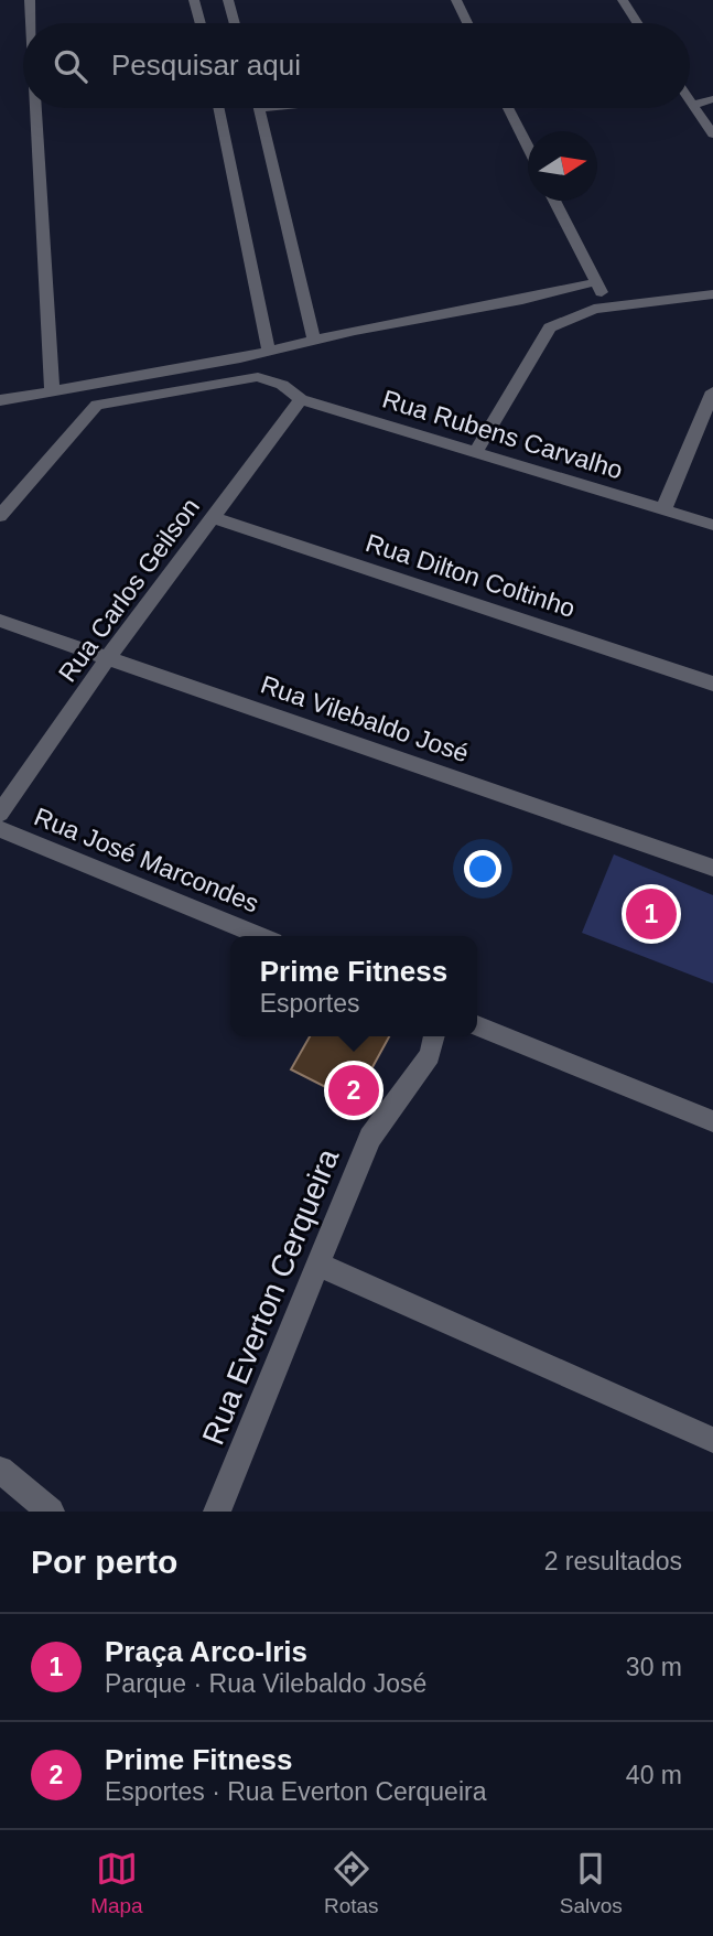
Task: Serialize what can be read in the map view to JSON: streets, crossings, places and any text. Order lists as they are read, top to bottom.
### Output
{
  "streets": {
    "street": [
      "Rua Rubens Carvalho",
      "Rua Dilton Coltinho",
      "Rua Carlos Geilson",
      "Rua Vilebaldo José",
      "Rua José Marcondes",
      "Rua Everton Cerqueira"
    ]
  },
  "crossings": [
    ["Rua Rubens Carvalho", "Rua Carlos Geilson"],
    ["Rua Dilton Coltinho", "Rua Carlos Geilson"],
    ["Rua Carlos Geilson", "Rua Vilebaldo José"]
  ],
  "north": "right",
  "page": {
    "search": "Pesquisar aqui",
    "pins": ["1", "2"],
    "popup": ["Prime Fitness", "Esportes"],
    "heading": ["Por perto", "2 resultados"],
    "list": [
      {
        "mark": "1",
        "name": "Praça Arco-Iris",
        "note": "Parque · Rua Vilebaldo José",
        "value": "30 m"
      },
      {
        "mark": "2",
        "name": "Prime Fitness",
        "note": "Esportes · Rua Everton Cerqueira",
        "value": "40 m"
      }
    ],
    "nav": ["Mapa", "Rotas", "Salvos"]
  }
}
